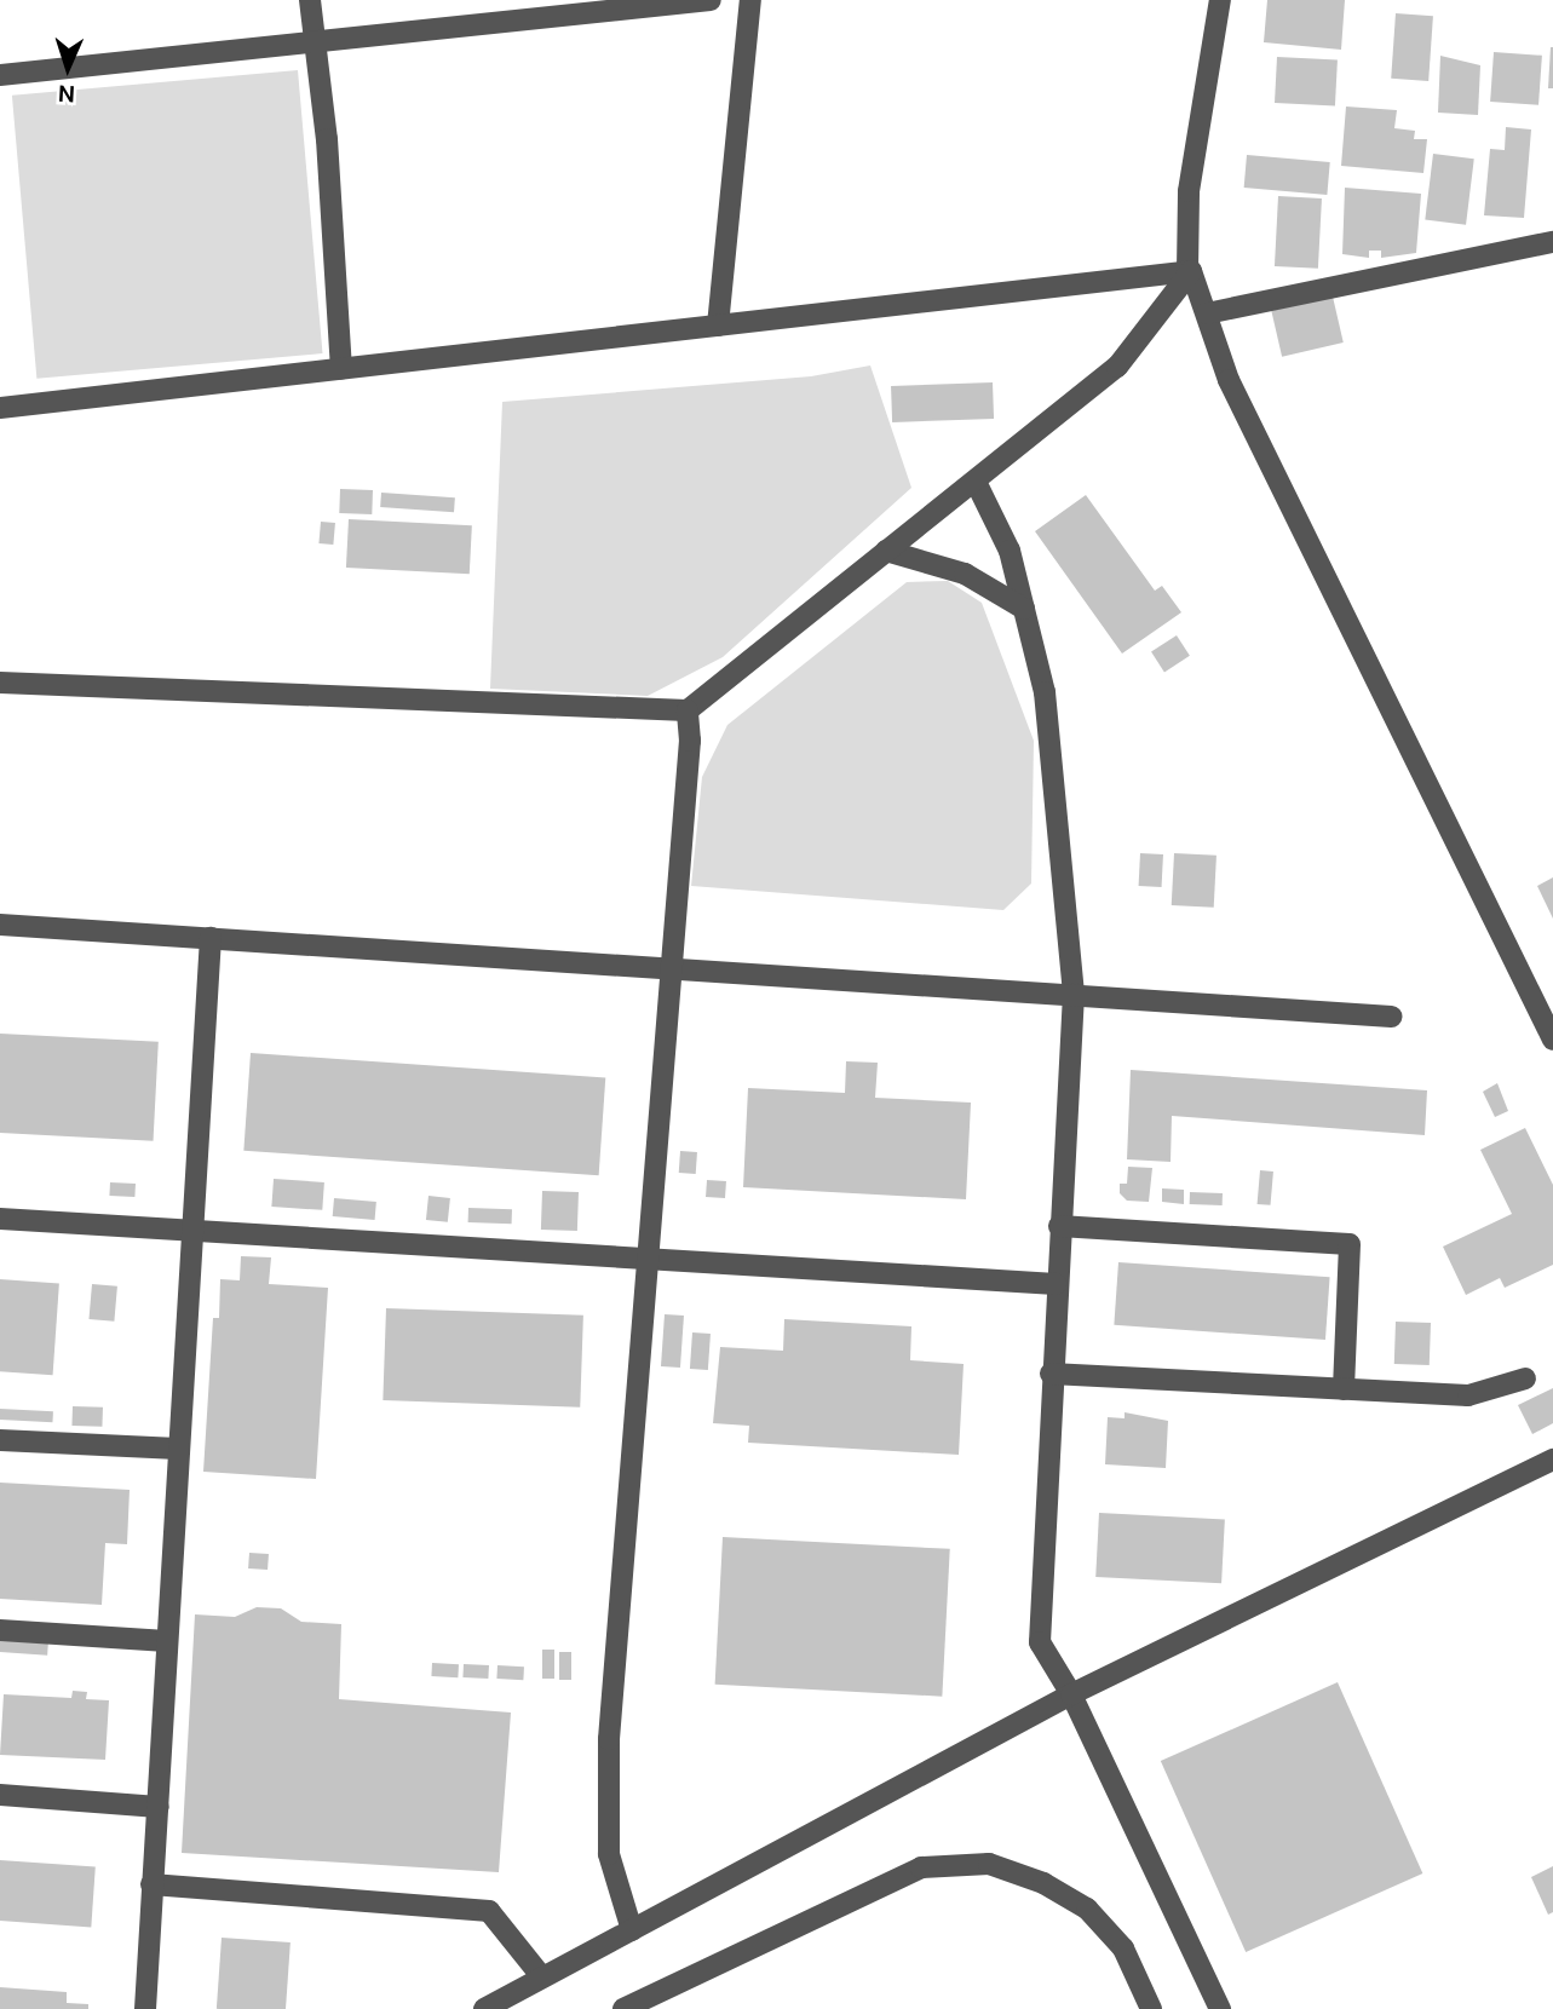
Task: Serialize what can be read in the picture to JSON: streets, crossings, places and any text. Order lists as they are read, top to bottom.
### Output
{
  "north": "bottom"
}
